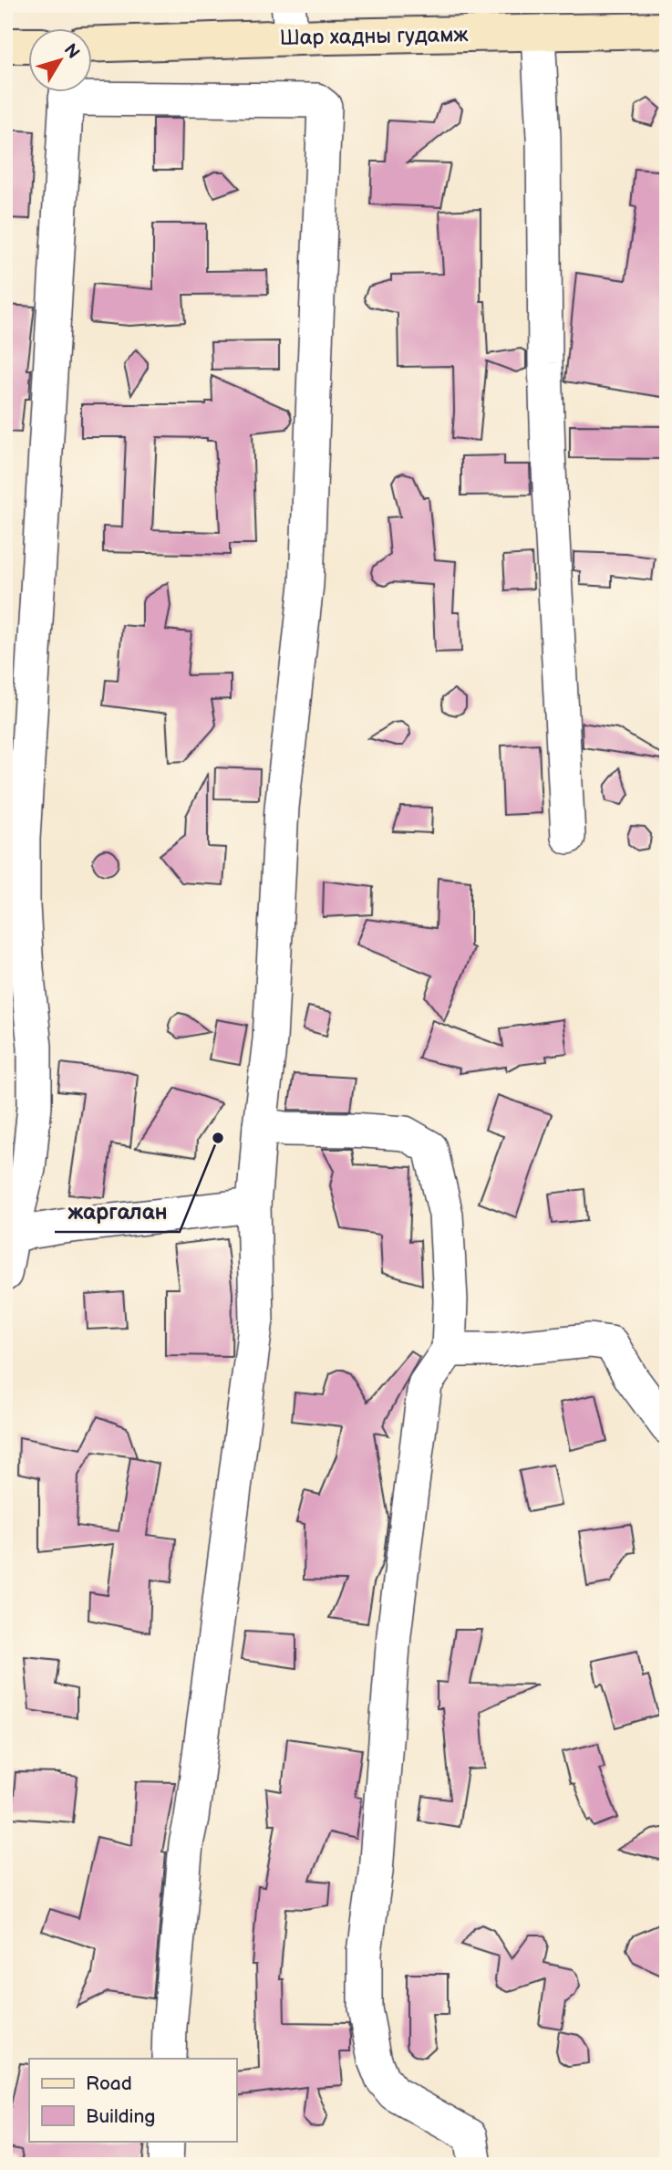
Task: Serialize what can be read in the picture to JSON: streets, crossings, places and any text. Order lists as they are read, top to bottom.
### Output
{
  "streets": {
    "main road": ["Шар хадны гудамж"]
  },
  "places": ["жаргалан"],
  "legend": ["Road", "Building"],
  "north": "top right"
}
